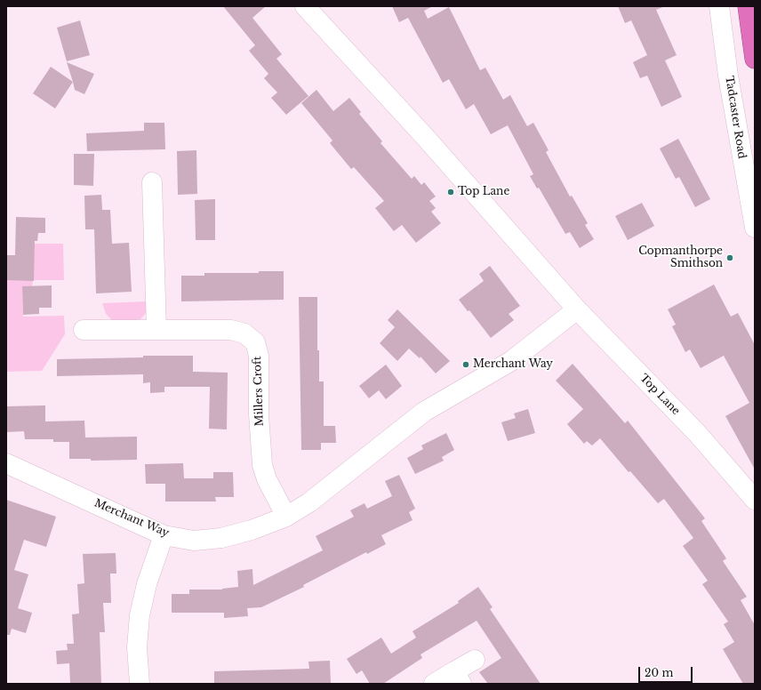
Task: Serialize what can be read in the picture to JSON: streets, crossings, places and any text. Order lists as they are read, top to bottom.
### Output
{
  "streets": {
    "street": [
      "Tadcaster Road",
      "Millers Croft",
      "Top Lane",
      "Merchant Way"
    ]
  },
  "crossings": [
    ["Millers Croft", "Merchant Way"],
    ["Top Lane", "Merchant Way"]
  ],
  "places": ["Top Lane", "Copmanthorpe Smithson", "Merchant Way"],
  "scale_bar": "20 m"
}
